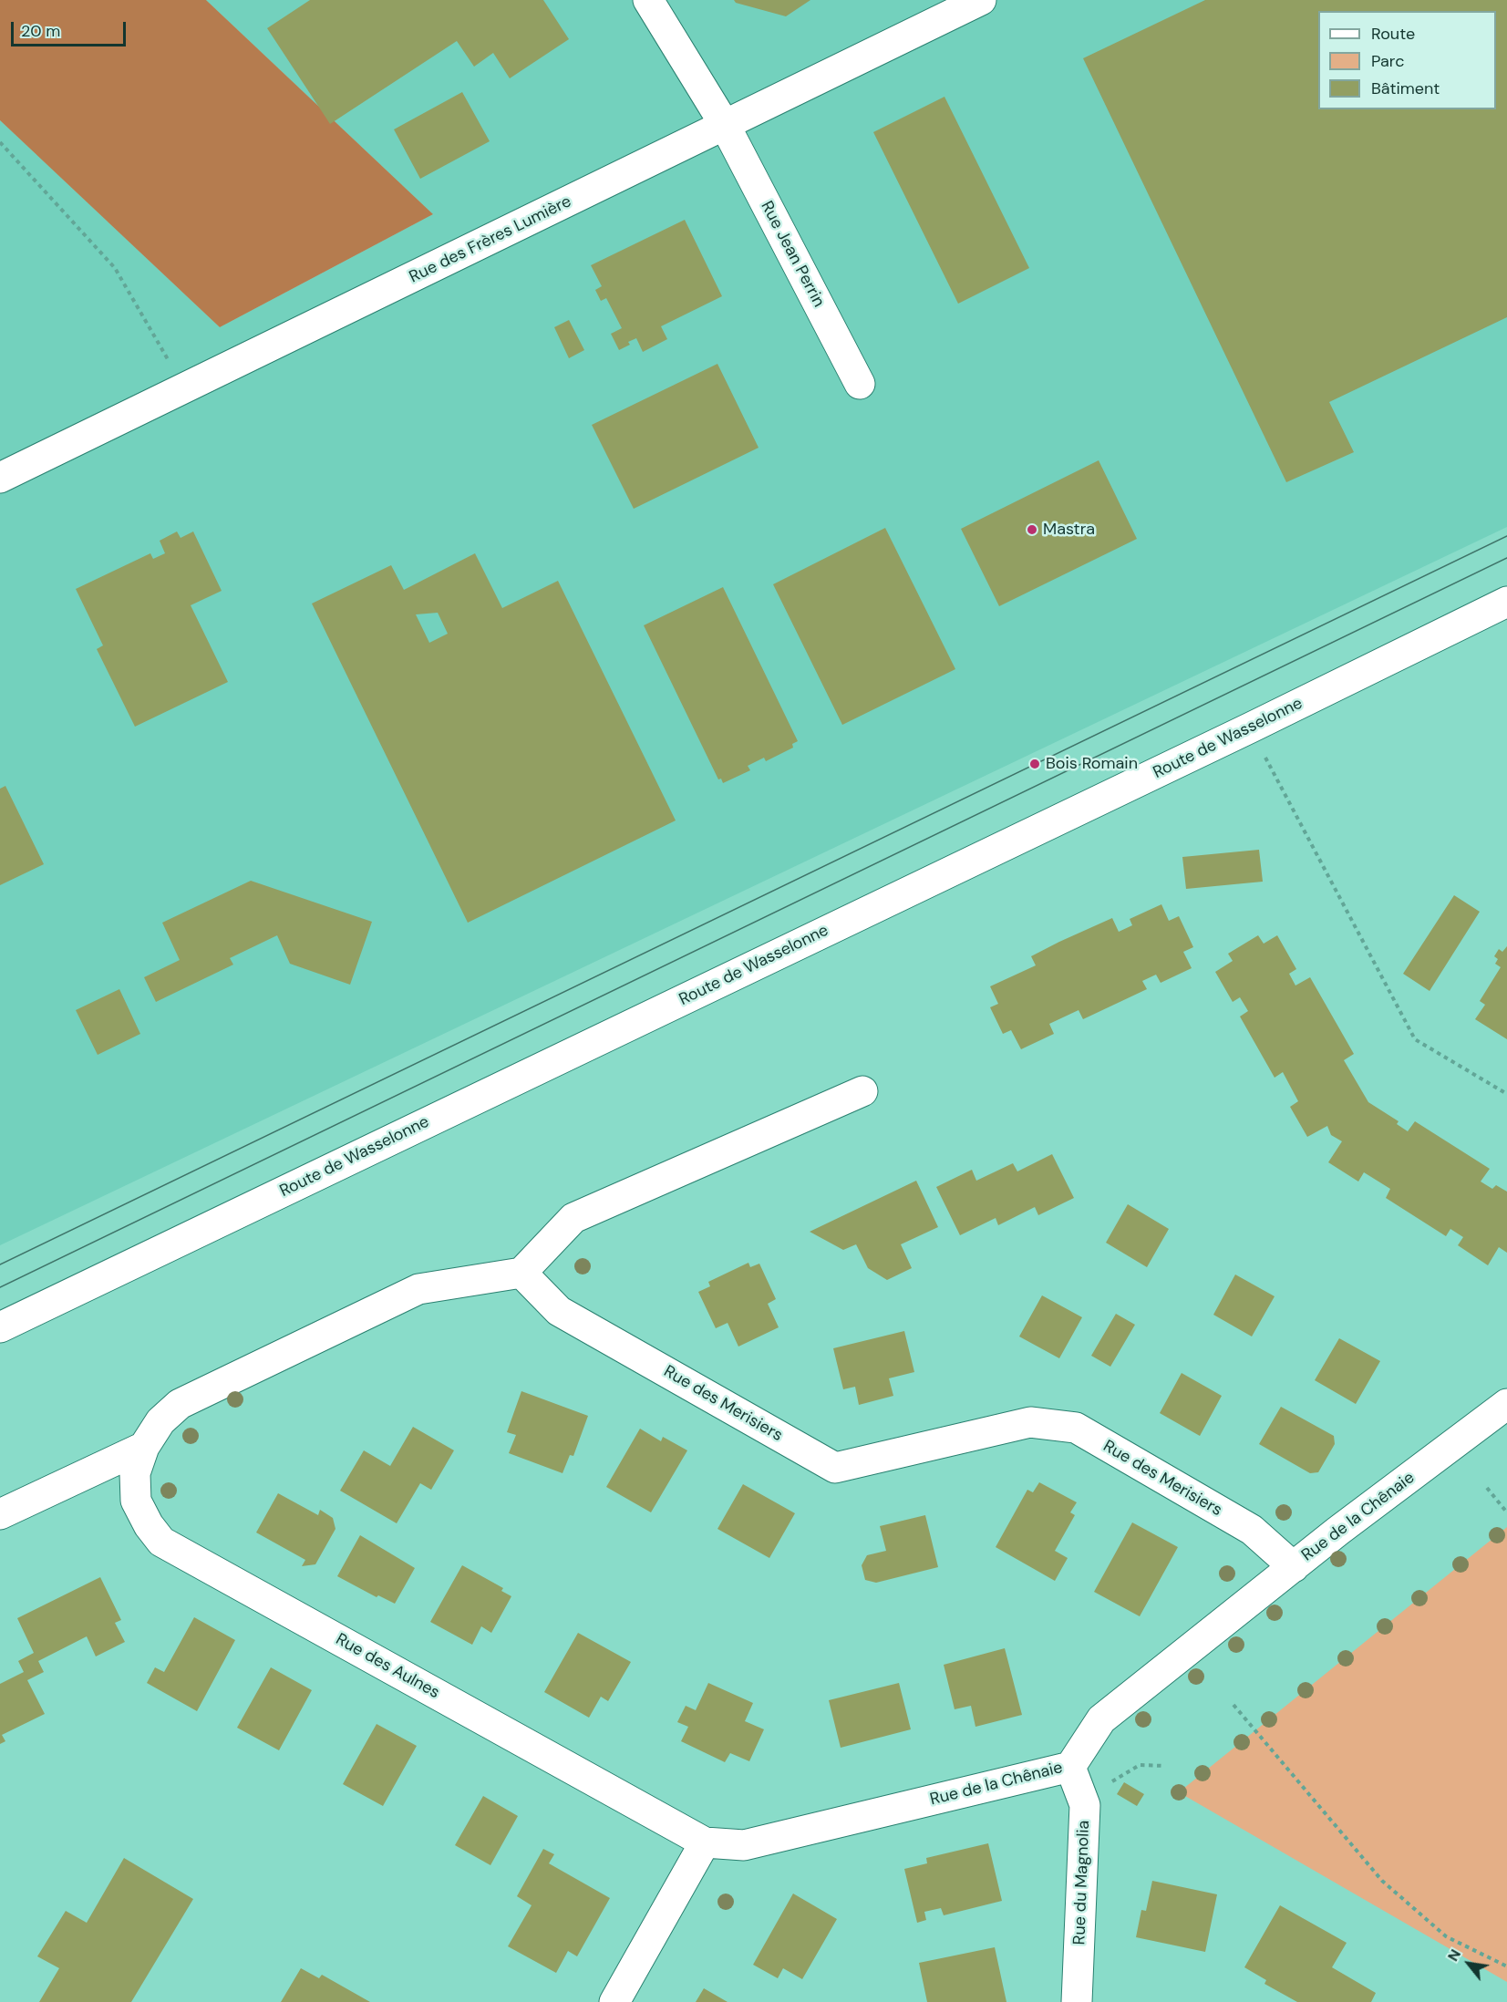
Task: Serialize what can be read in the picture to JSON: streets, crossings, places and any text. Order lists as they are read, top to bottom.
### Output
{
  "streets": {
    "street": [
      "Rue des Frères Lumière",
      "Rue Jean Perrin",
      "Route de Wasselonne",
      "Rue des Merisiers",
      "Rue de la Chênaie",
      "Rue des Aulnes",
      "Rue du Magnolia"
    ]
  },
  "crossings": [
    ["Rue des Frères Lumière", "Rue Jean Perrin"],
    ["Rue des Merisiers", "Rue de la Chênaie"],
    ["Rue des Merisiers", "Rue des Aulnes"],
    ["Rue de la Chênaie", "Rue des Aulnes"],
    ["Rue de la Chênaie", "Rue du Magnolia"]
  ],
  "places": ["Mastra", "Bois Romain"],
  "legend": ["Route", "Parc", "Bâtiment"],
  "scale_bar": "20 m",
  "north": "top left"
}
